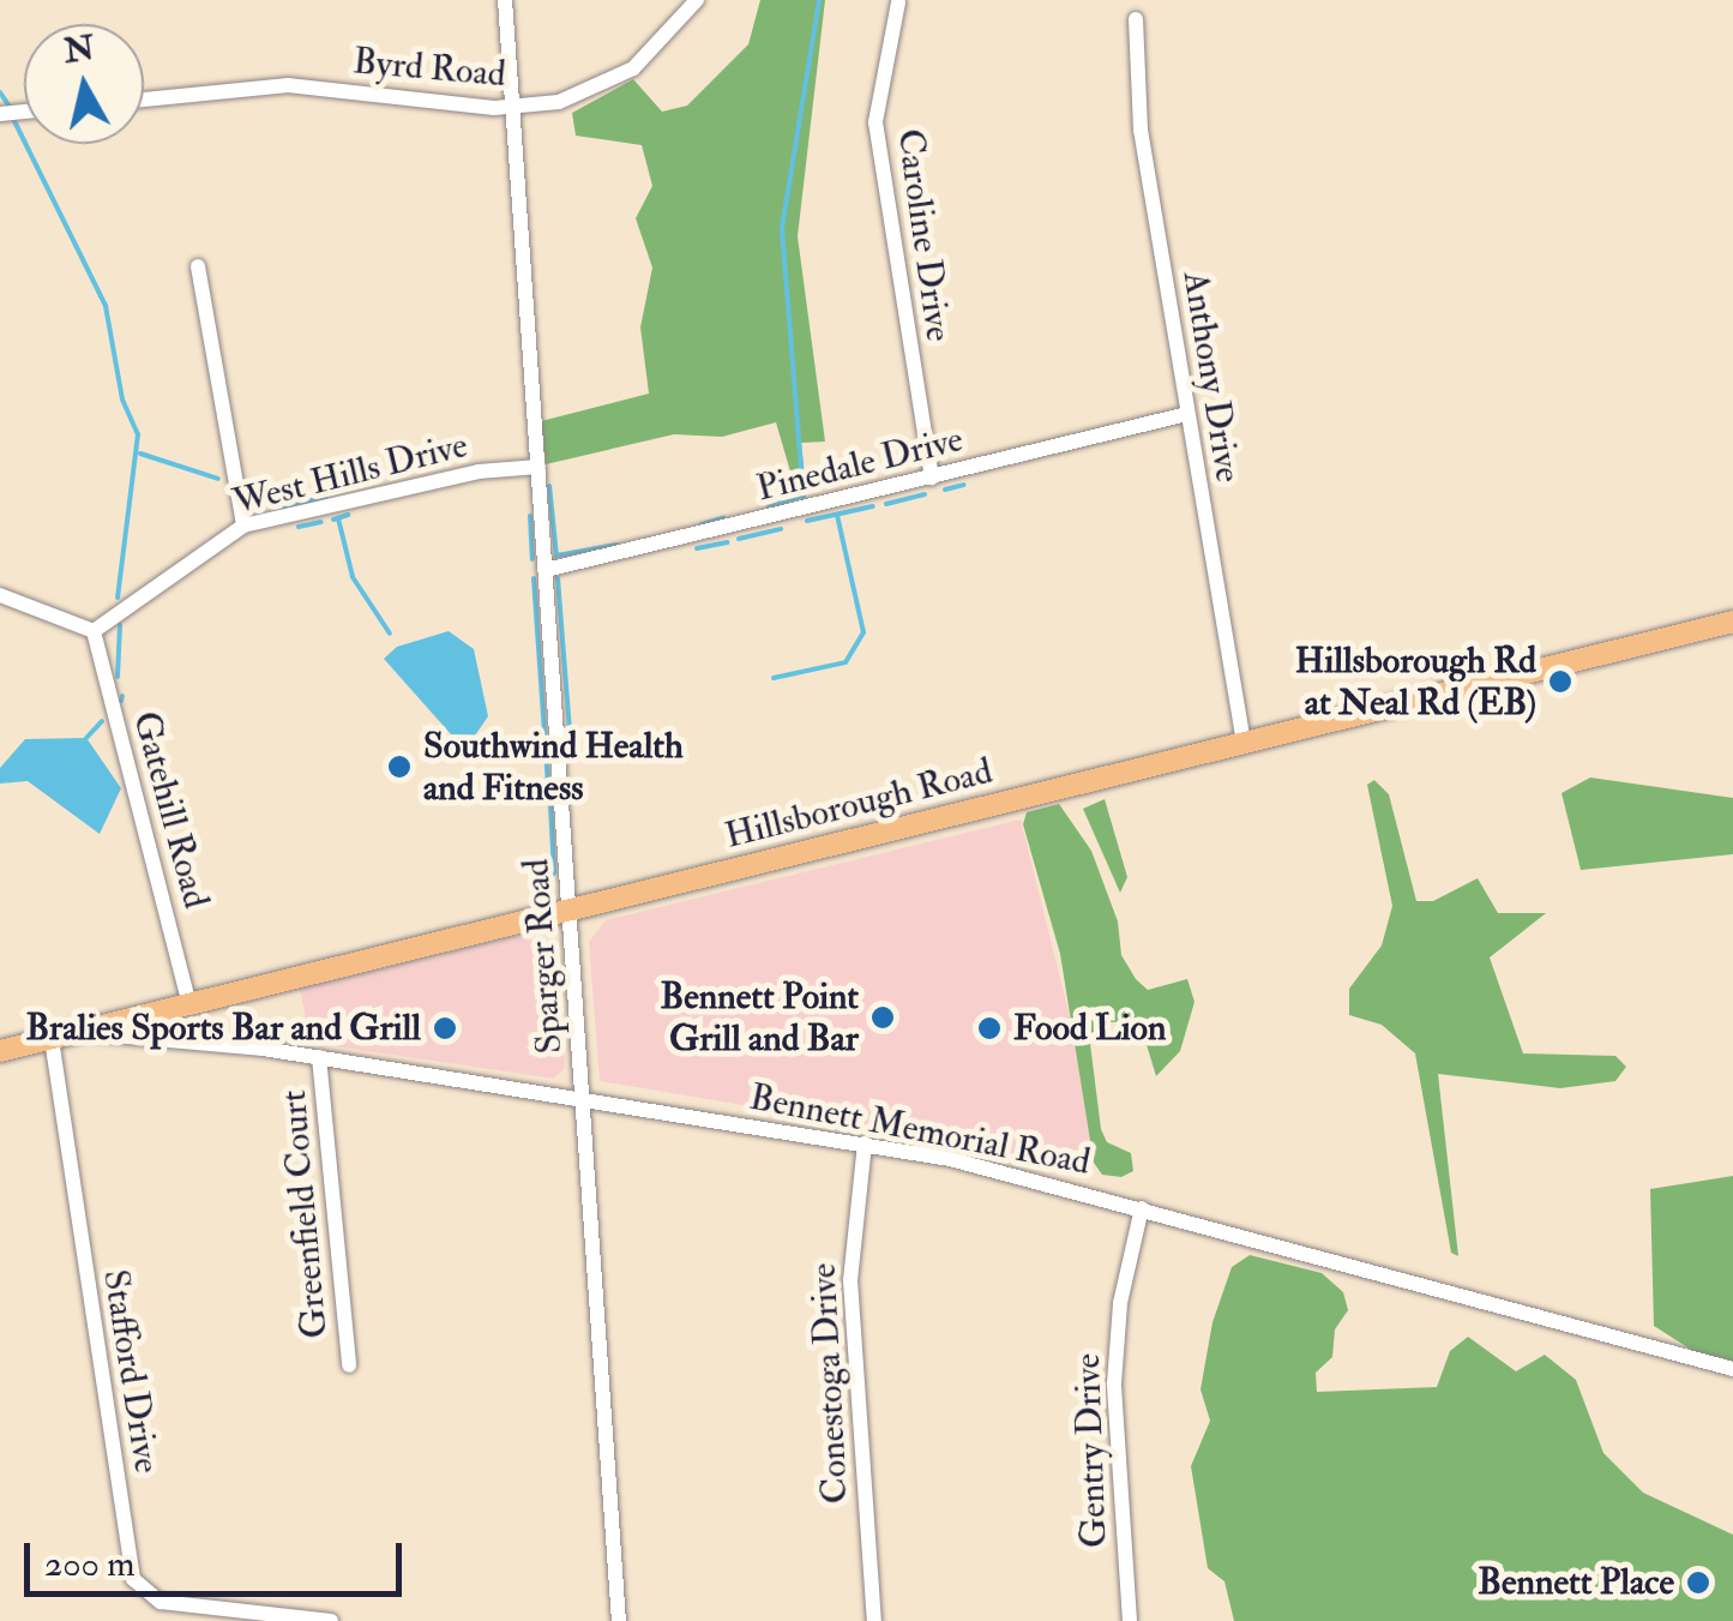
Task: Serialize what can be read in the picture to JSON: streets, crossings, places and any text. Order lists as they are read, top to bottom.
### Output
{
  "streets": {
    "main road": ["Hillsborough Road"],
    "street": [
      "Byrd Road",
      "Caroline Drive",
      "Anthony Drive",
      "Pinedale Drive",
      "West Hills Drive",
      "Gatehill Road",
      "Sparger Road",
      "Bennett Memorial Road",
      "Greenfield Court",
      "Stafford Drive",
      "Conestoga Drive",
      "Gentry Drive"
    ]
  },
  "crossings": [
    ["Byrd Road", "Sparger Road"],
    ["Caroline Drive", "Pinedale Drive"],
    ["Anthony Drive", "Pinedale Drive"],
    ["Anthony Drive", "Hillsborough Road"],
    ["Pinedale Drive", "Sparger Road"],
    ["West Hills Drive", "Gatehill Road"],
    ["West Hills Drive", "Sparger Road"],
    ["Hillsborough Road", "Gatehill Road"],
    ["Hillsborough Road", "Sparger Road"],
    ["Hillsborough Road", "Bennett Memorial Road"],
    ["Hillsborough Road", "Stafford Drive"],
    ["Sparger Road", "Bennett Memorial Road"],
    ["Bennett Memorial Road", "Greenfield Court"],
    ["Bennett Memorial Road", "Conestoga Drive"],
    ["Bennett Memorial Road", "Gentry Drive"]
  ],
  "places": [
    "Hillsborough Rd at Neal Rd (EB)",
    "Southwind Health and Fitness",
    "Bennett Point Grill and Bar",
    "Bralies Sports Bar and Grill",
    "Food Lion",
    "Bennett Place"
  ],
  "scale_bar": "200 m",
  "north": "top"
}
